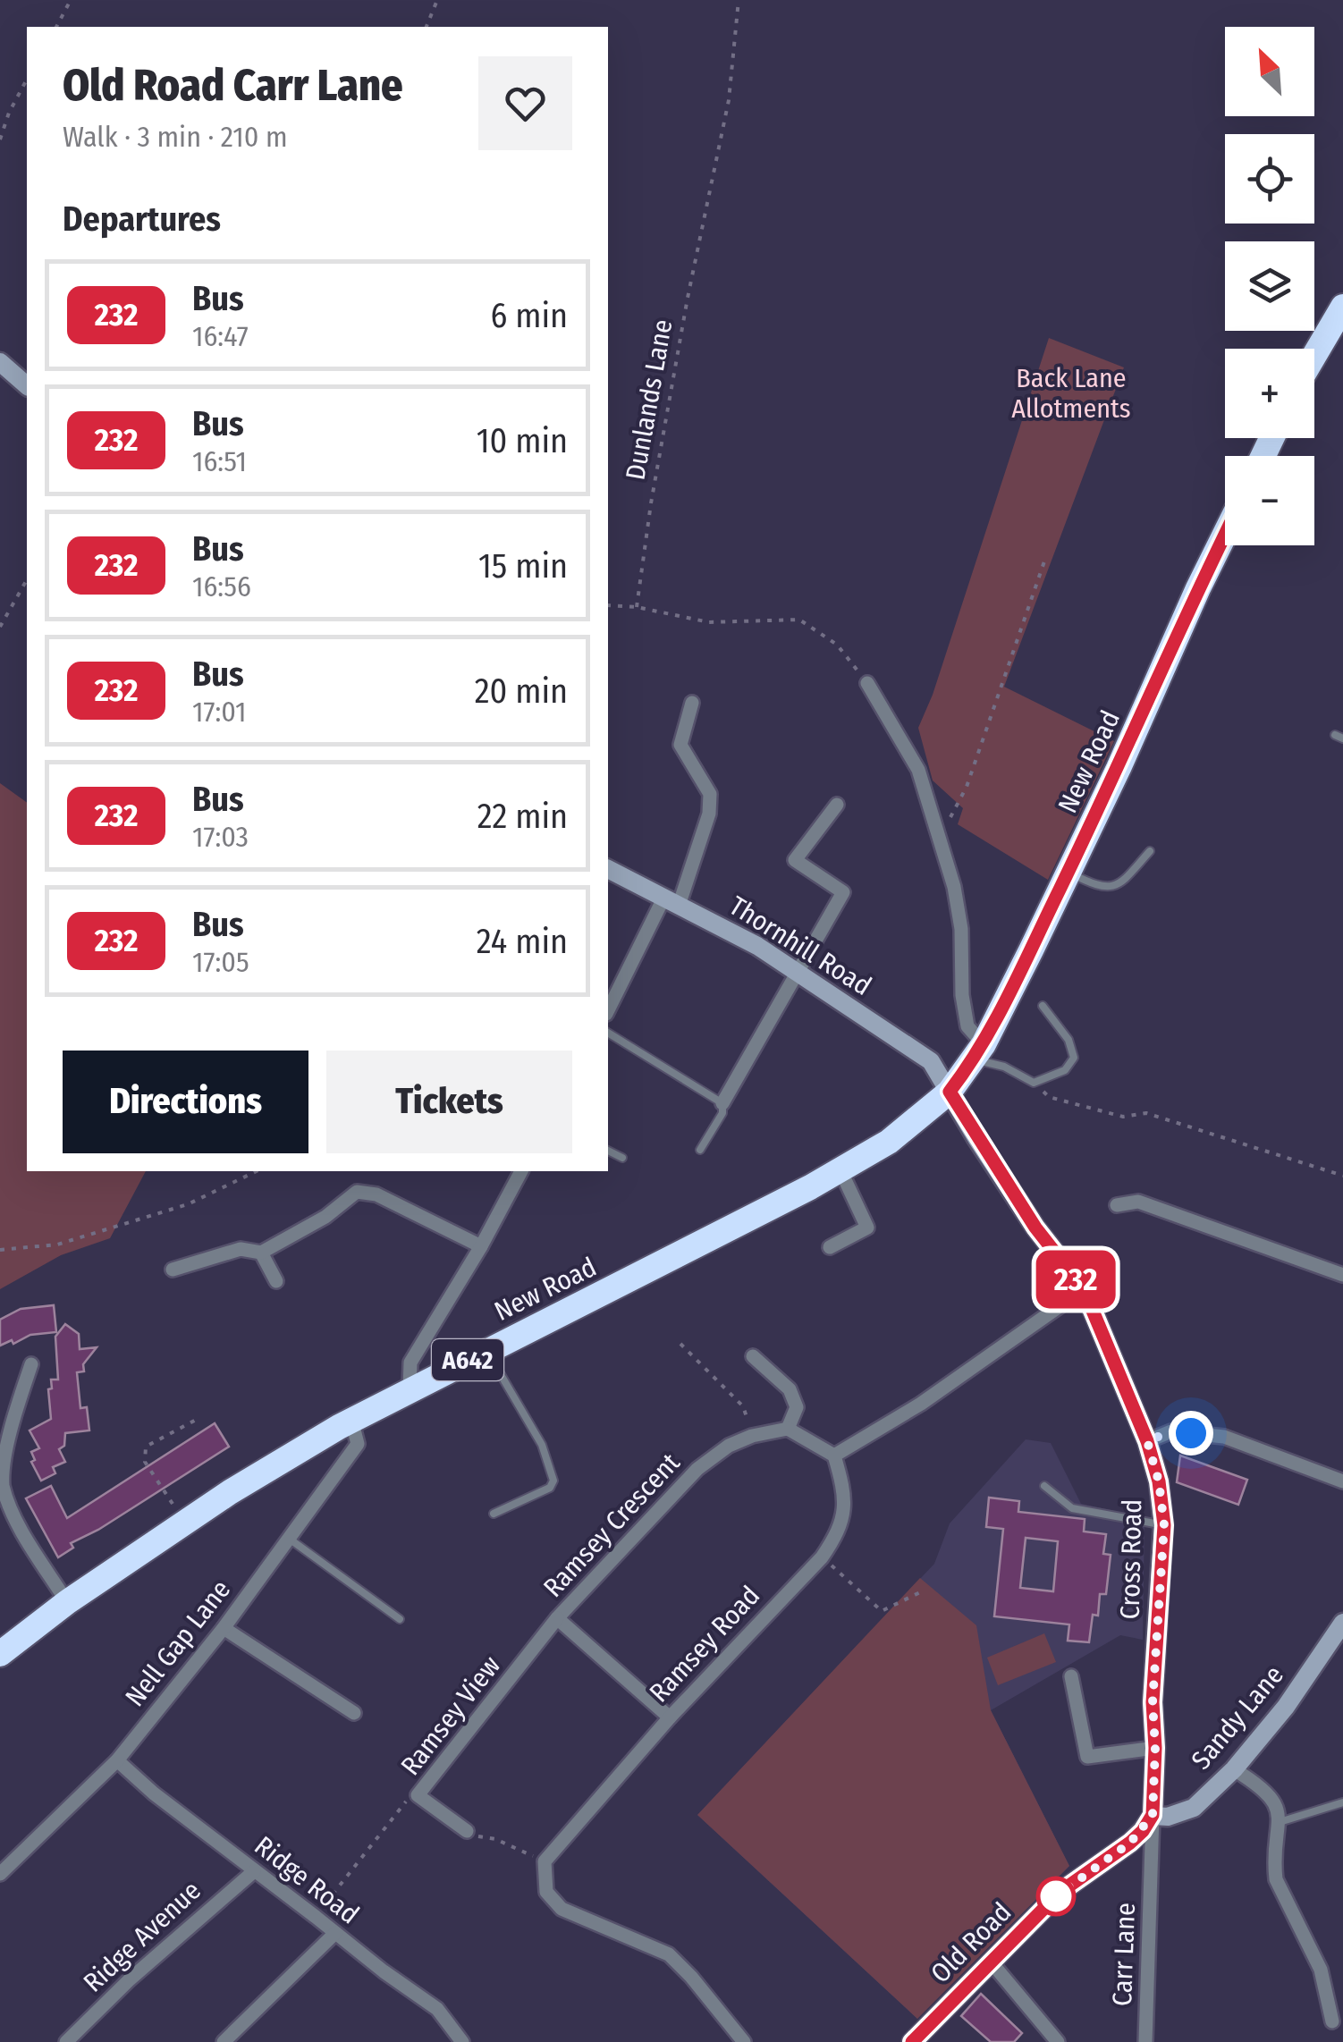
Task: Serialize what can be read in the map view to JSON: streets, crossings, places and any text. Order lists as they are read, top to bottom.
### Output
{
  "streets": {
    "highway": ["New Road", "A642"],
    "street": [
      "Thornhill Road",
      "Ramsey Crescent",
      "Cross Road",
      "Nell Gap Lane",
      "Ramsey Road",
      "Ramsey View",
      "Sandy Lane",
      "Ridge Road",
      "Ridge Avenue",
      "Old Road",
      "Carr Lane"
    ],
    "path": ["Dunlands Lane"]
  },
  "crossings": [
    ["New Road", "Thornhill Road"],
    ["New Road", "Cross Road"],
    ["New Road", "Nell Gap Lane"],
    ["Thornhill Road", "Cross Road"],
    ["Ramsey Crescent", "Ramsey Road"],
    ["Ramsey Crescent", "Ramsey View"],
    ["Cross Road", "Sandy Lane"],
    ["Cross Road", "Old Road"],
    ["Cross Road", "Carr Lane"],
    ["Nell Gap Lane", "Ridge Road"],
    ["Sandy Lane", "Old Road"],
    ["Sandy Lane", "Carr Lane"],
    ["Ridge Road", "Ridge Avenue"],
    ["Old Road", "Carr Lane"]
  ],
  "parks": ["Back Lane Allotments"],
  "lines": ["bus line 232"],
  "north": "top left",
  "page": {
    "on_map": "232",
    "map_buttons": ["+", "−"],
    "heading": [
      ["Old Road Carr Lane", "Walk · 3 min · 210 m"],
      "Departures"
    ],
    "list": [
      {
        "mark": "232",
        "name": "Bus",
        "note": "16:47",
        "value": "6 min"
      },
      {
        "mark": "232",
        "name": "Bus",
        "note": "16:51",
        "value": "10 min"
      },
      {
        "mark": "232",
        "name": "Bus",
        "note": "16:56",
        "value": "15 min"
      },
      {
        "mark": "232",
        "name": "Bus",
        "note": "17:01",
        "value": "20 min"
      },
      {
        "mark": "232",
        "name": "Bus",
        "note": "17:03",
        "value": "22 min"
      },
      {
        "mark": "232",
        "name": "Bus",
        "note": "17:05",
        "value": "24 min"
      }
    ],
    "buttons": ["Directions", "Tickets"]
  }
}
